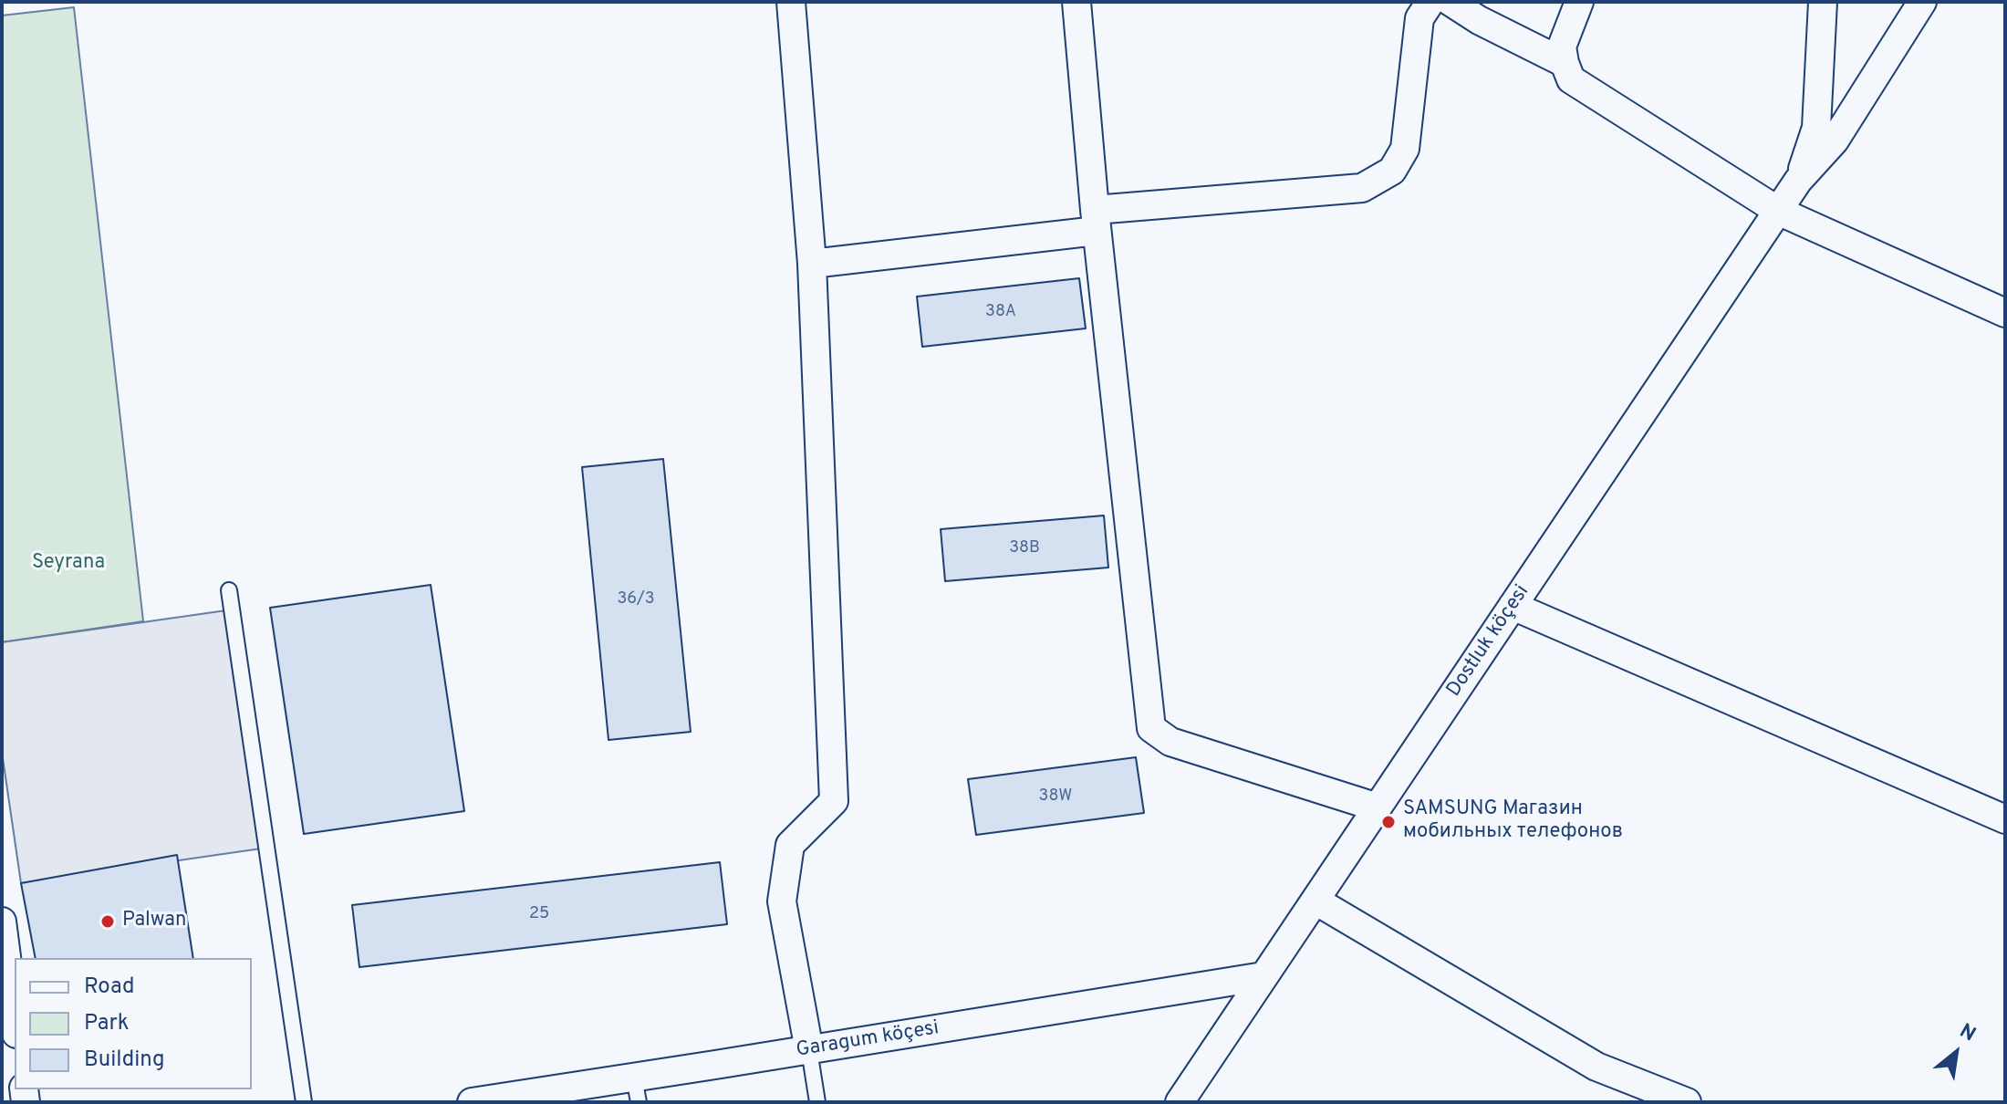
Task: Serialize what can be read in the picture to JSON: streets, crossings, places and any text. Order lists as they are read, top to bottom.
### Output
{
  "streets": {
    "street": ["Dostluk köçesi", "Garagum köçesi"]
  },
  "crossings": [
    ["Dostluk köçesi", "Garagum köçesi"]
  ],
  "parks": ["Seyrana"],
  "places": ["SAMSUNG Магазин мобильных телефонов", "Palwan"],
  "house_numbers": [
    "38A",
    "38B",
    "36/3",
    "38W",
    "25"
  ],
  "legend": ["Road", "Park", "Building"],
  "north": "top right"
}
